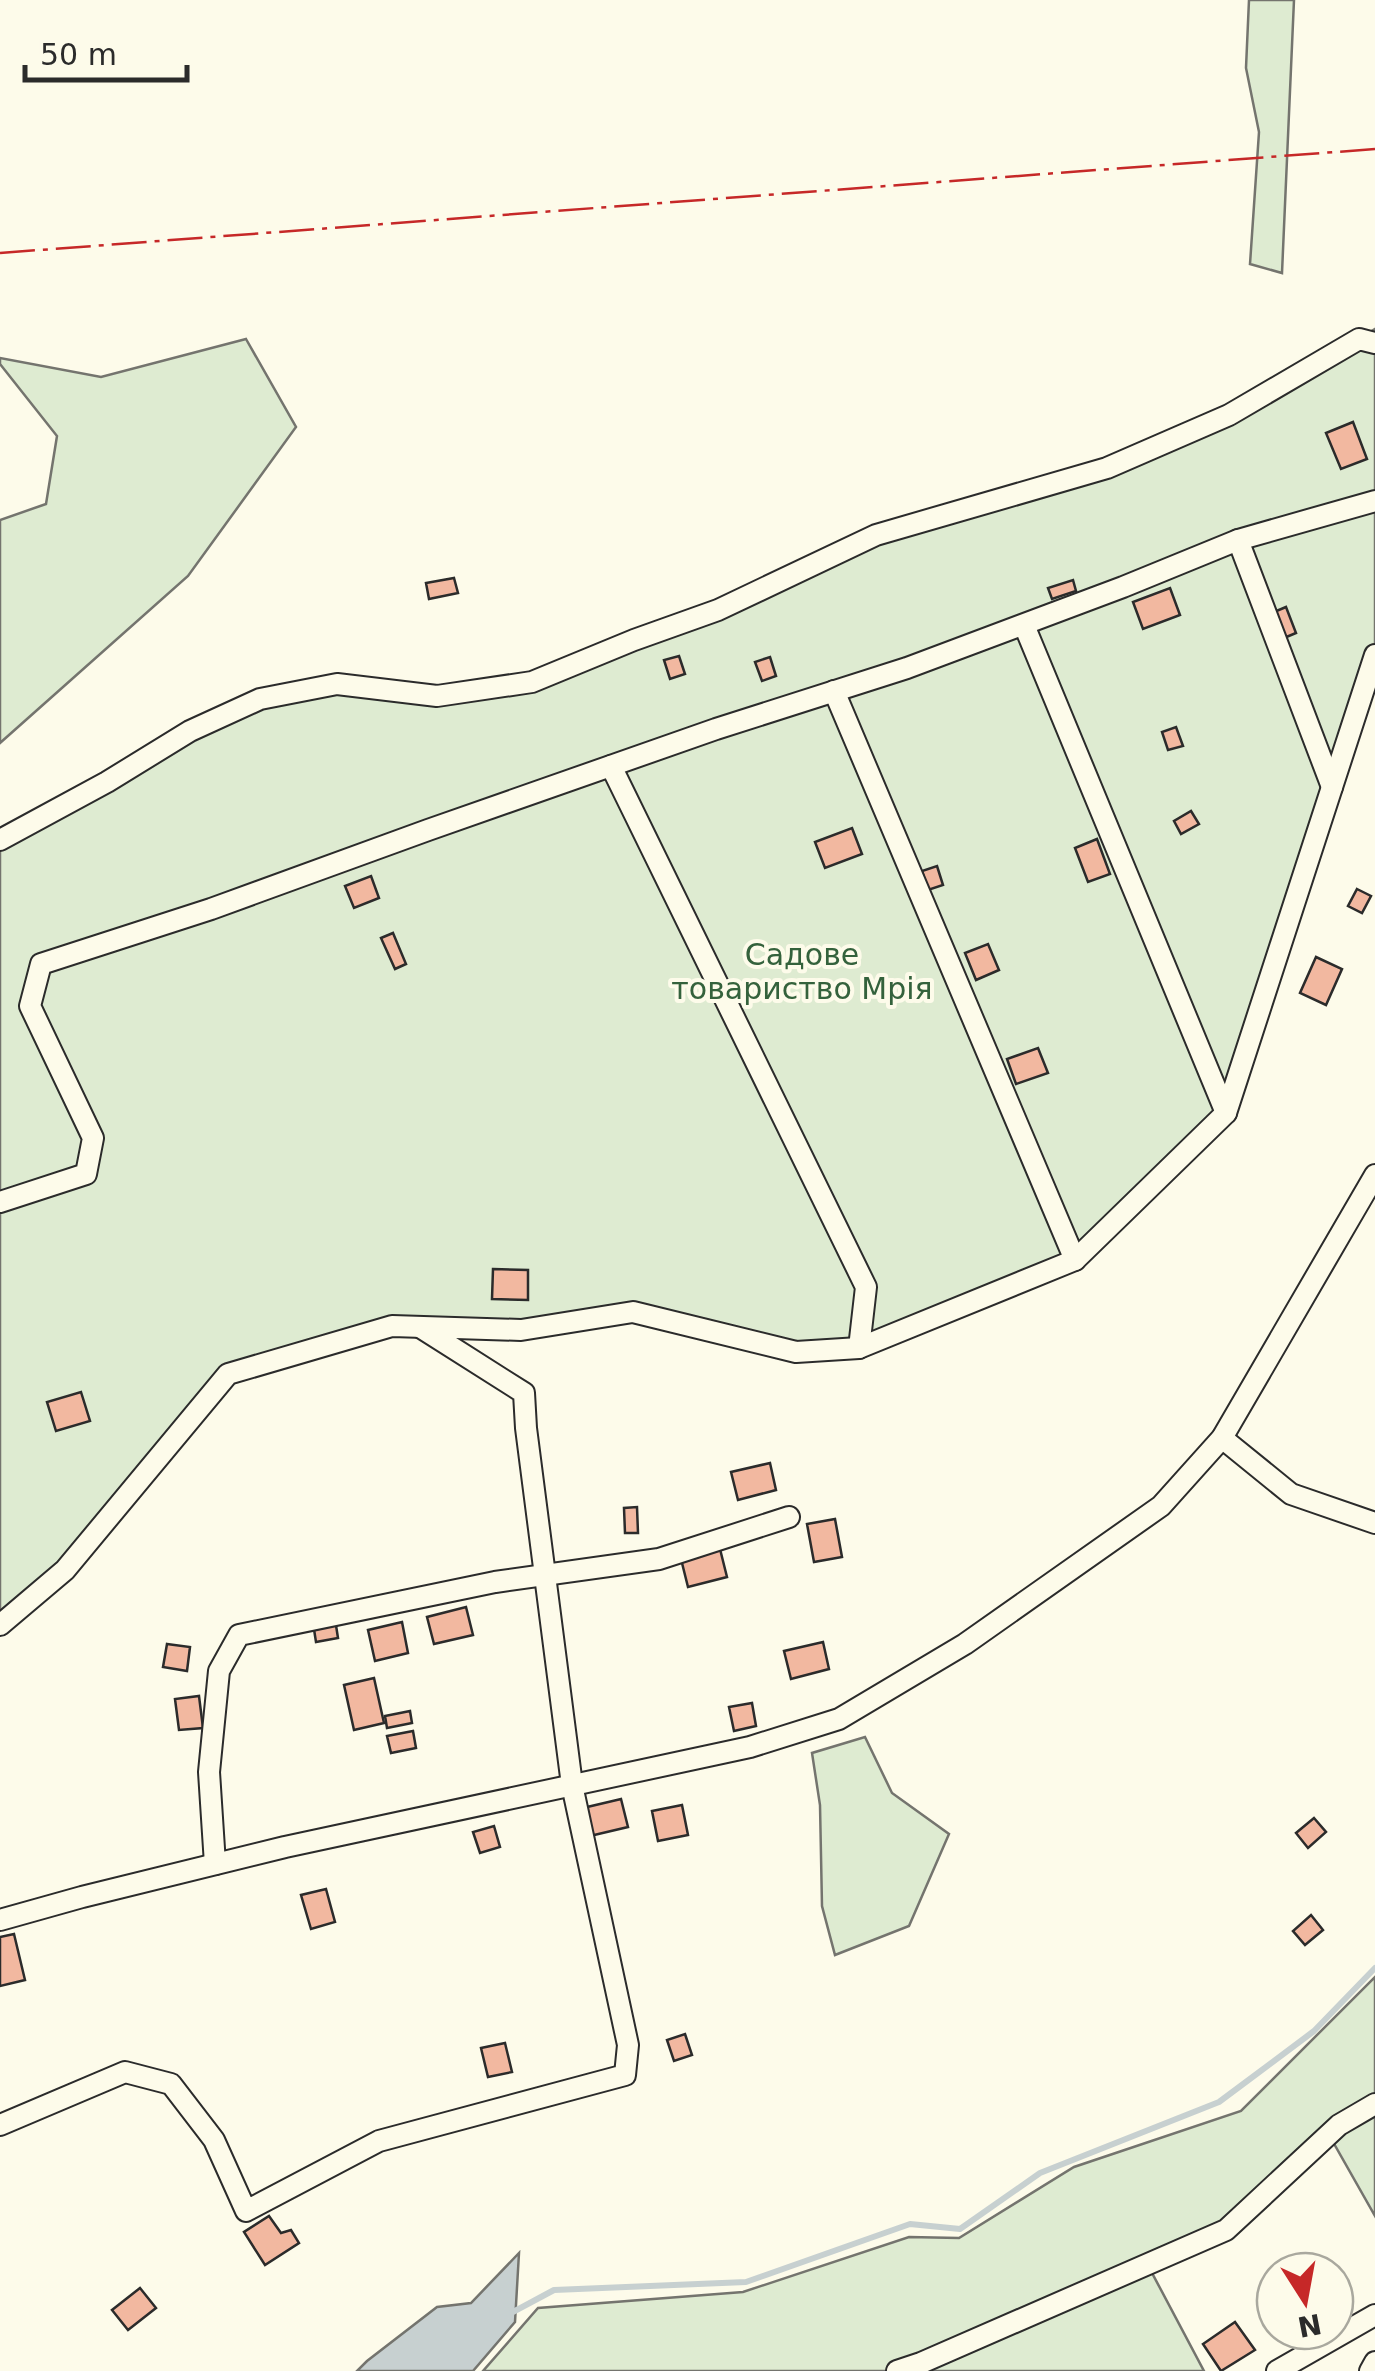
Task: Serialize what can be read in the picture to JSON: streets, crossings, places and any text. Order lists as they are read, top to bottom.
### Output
{
  "parks": ["Садове товариство Мрія"],
  "scale_bar": "50 m",
  "north": "bottom"
}
